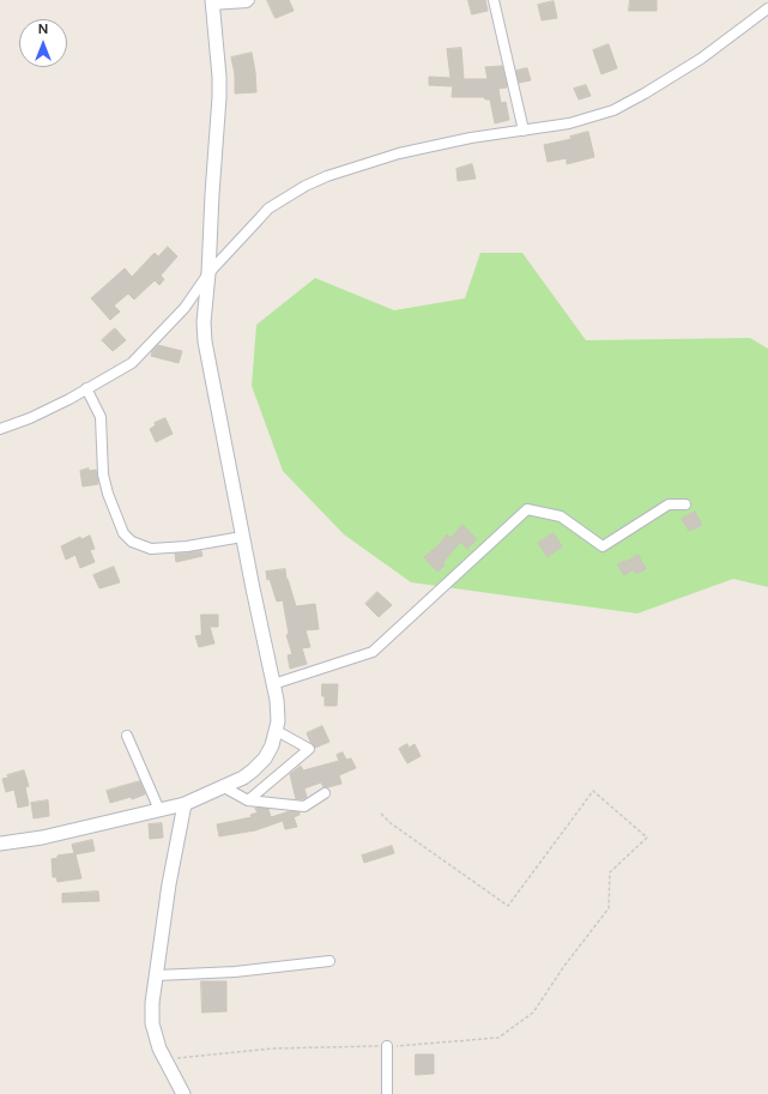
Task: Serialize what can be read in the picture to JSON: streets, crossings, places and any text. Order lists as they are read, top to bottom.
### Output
{
  "north": "top"
}
